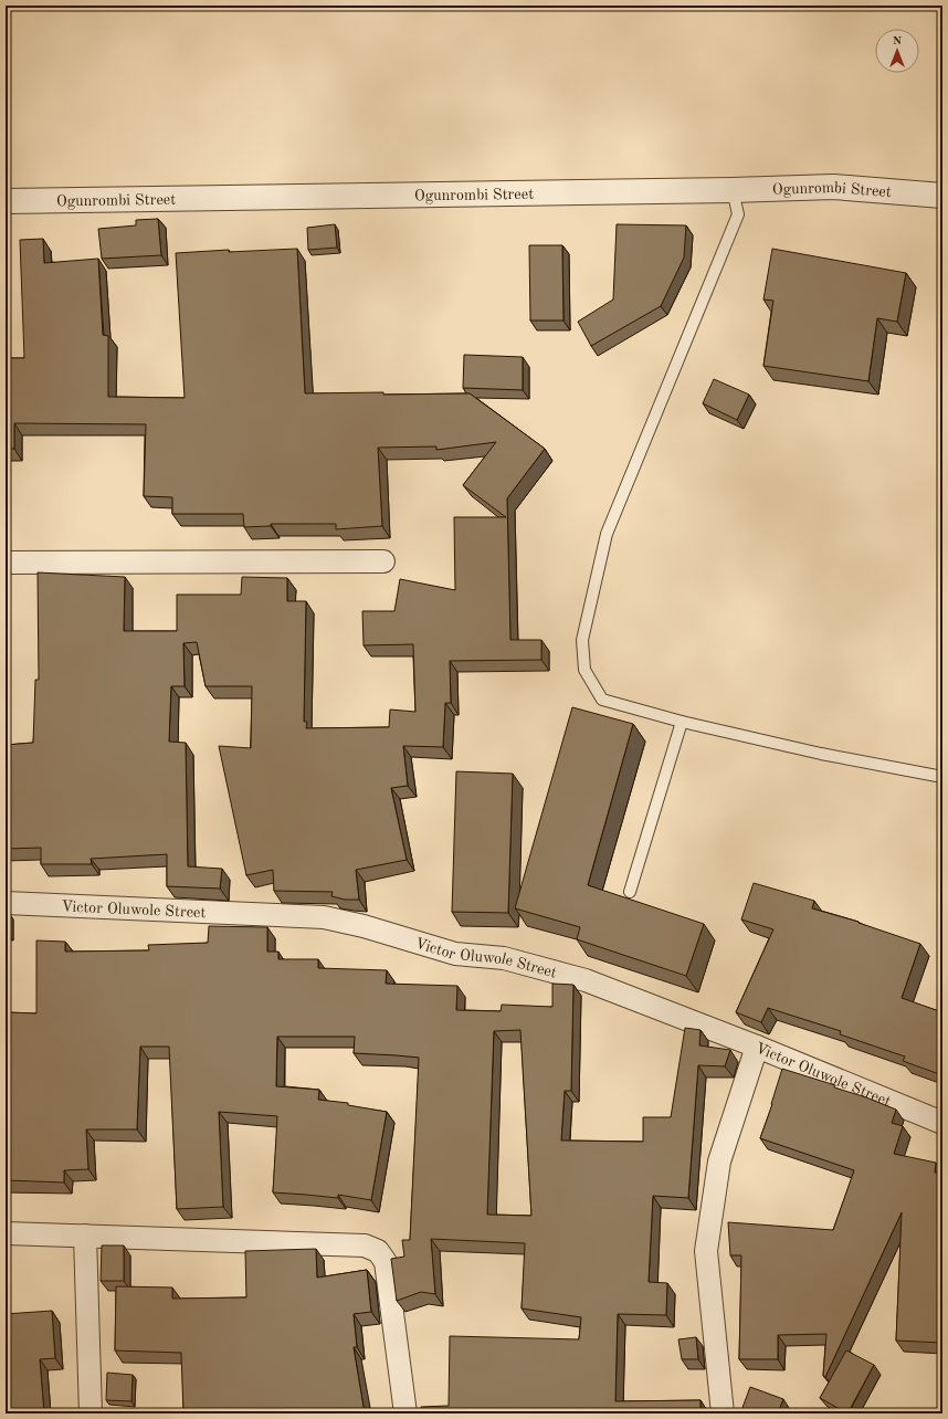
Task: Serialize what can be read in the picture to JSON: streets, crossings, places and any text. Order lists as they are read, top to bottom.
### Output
{
  "streets": {
    "street": ["Ogunrombi Street", "Victor Oluwole Street"]
  },
  "north": "top"
}
